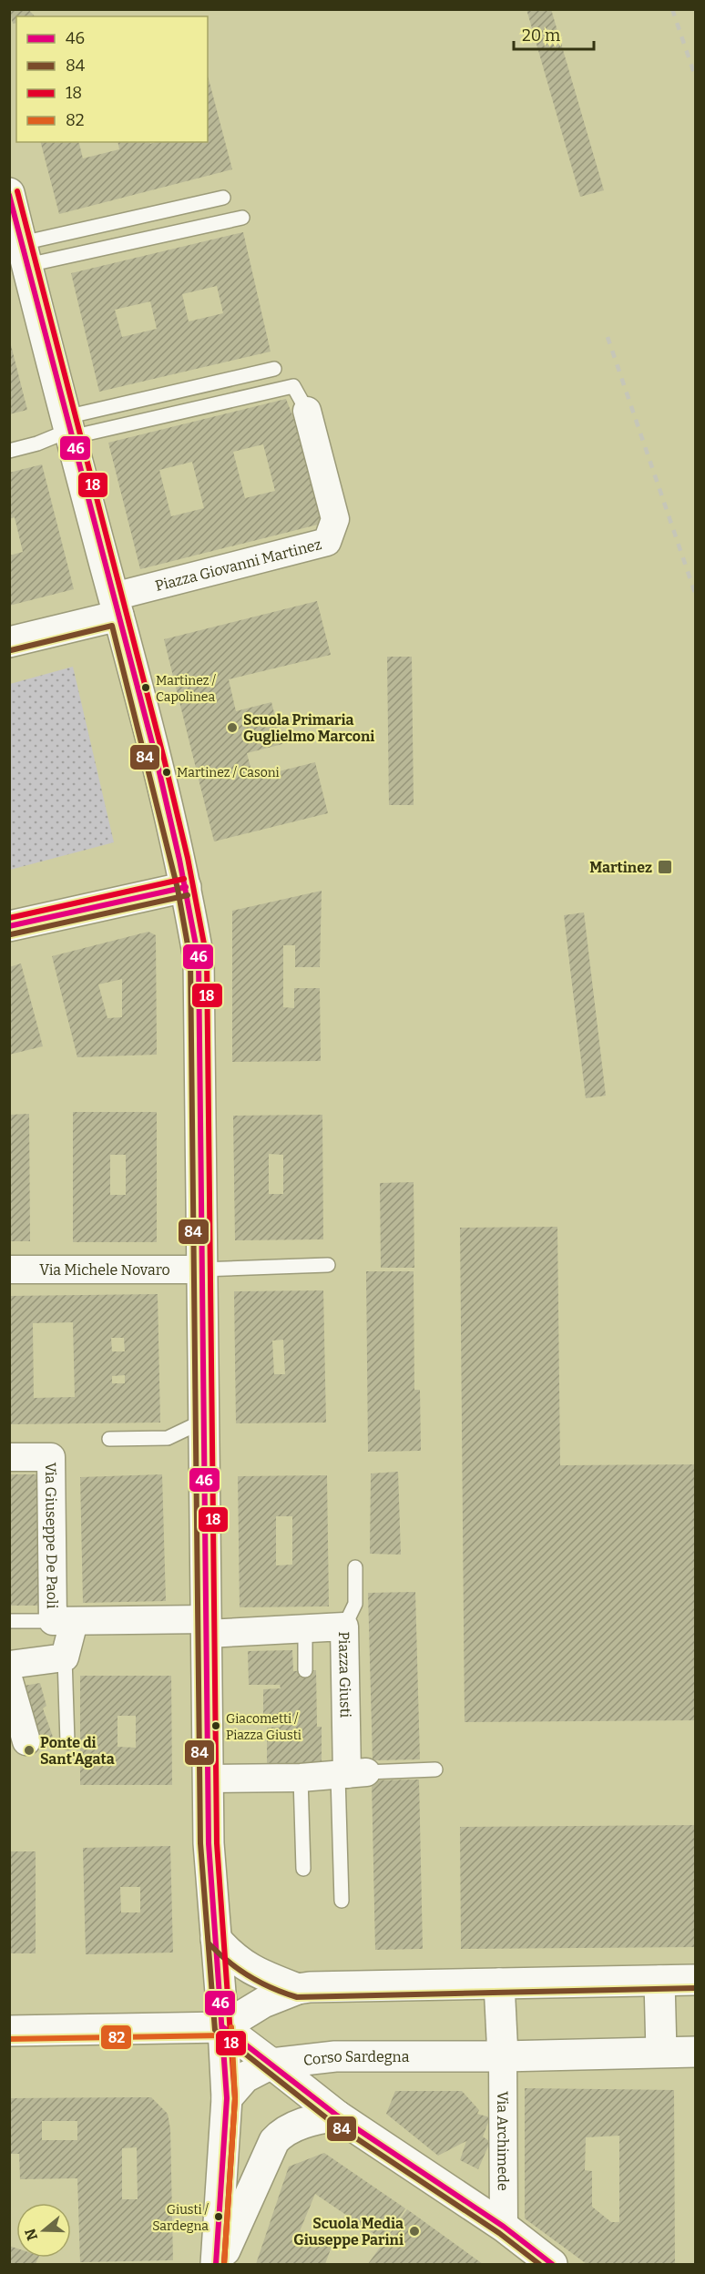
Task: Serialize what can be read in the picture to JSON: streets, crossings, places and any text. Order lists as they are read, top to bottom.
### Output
{
  "streets": {
    "street": [
      "Piazza Giovanni Martinez",
      "Via Michele Novaro",
      "Via Giuseppe De Paoli",
      "Piazza Giusti",
      "Corso Sardegna",
      "Via Archimede"
    ]
  },
  "crossings": [
    ["Via Giuseppe De Paoli", "Piazza Giusti"],
    ["Corso Sardegna", "Via Archimede"]
  ],
  "places": {
    "other": [
      "Martinez / Capolinea",
      "Scuola Primaria Guglielmo Marconi",
      "Martinez / Casoni",
      "Giacometti / Piazza Giusti",
      "Ponte di Sant'Agata",
      "Giusti / Sardegna",
      "Scuola Media Giuseppe Parini"
    ],
    "transit": ["Martinez"]
  },
  "lines": [
    "transit line 18",
    "transit line 46",
    "transit line 84",
    "transit line 82"
  ],
  "legend": [
    "46",
    "84",
    "18",
    "82"
  ],
  "scale_bar": "20 m",
  "north": "left"
}
